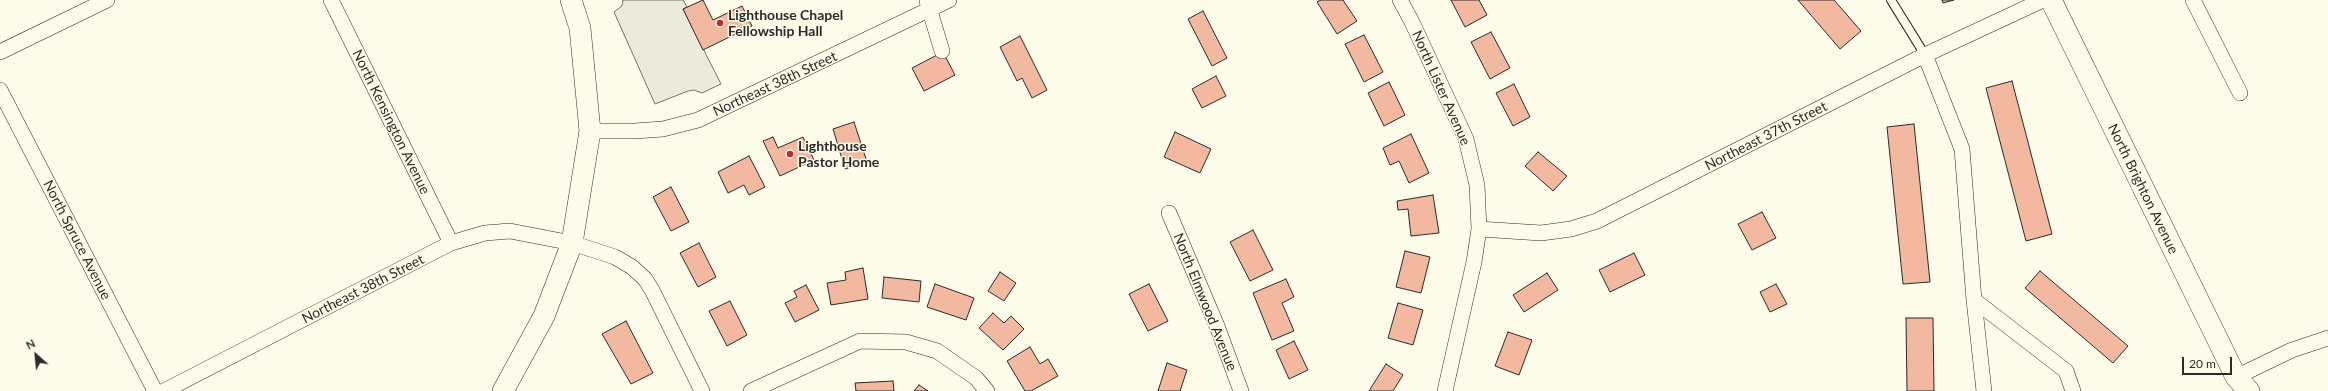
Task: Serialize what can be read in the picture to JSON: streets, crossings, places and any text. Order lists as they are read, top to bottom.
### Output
{
  "streets": {
    "main road": ["North Brighton Avenue"],
    "street": [
      "Northeast 38th Street",
      "North Lister Avenue",
      "North Kensington Avenue",
      "Northeast 37th Street",
      "North Spruce Avenue",
      "North Elmwood Avenue"
    ]
  },
  "crossings": [
    ["Northeast 38th Street", "North Kensington Avenue"],
    ["North Lister Avenue", "Northeast 37th Street"]
  ],
  "places": ["Lighthouse Chapel Fellowship Hall", "Lighthouse Pastor Home"],
  "scale_bar": "20 m",
  "north": "top left"
}
